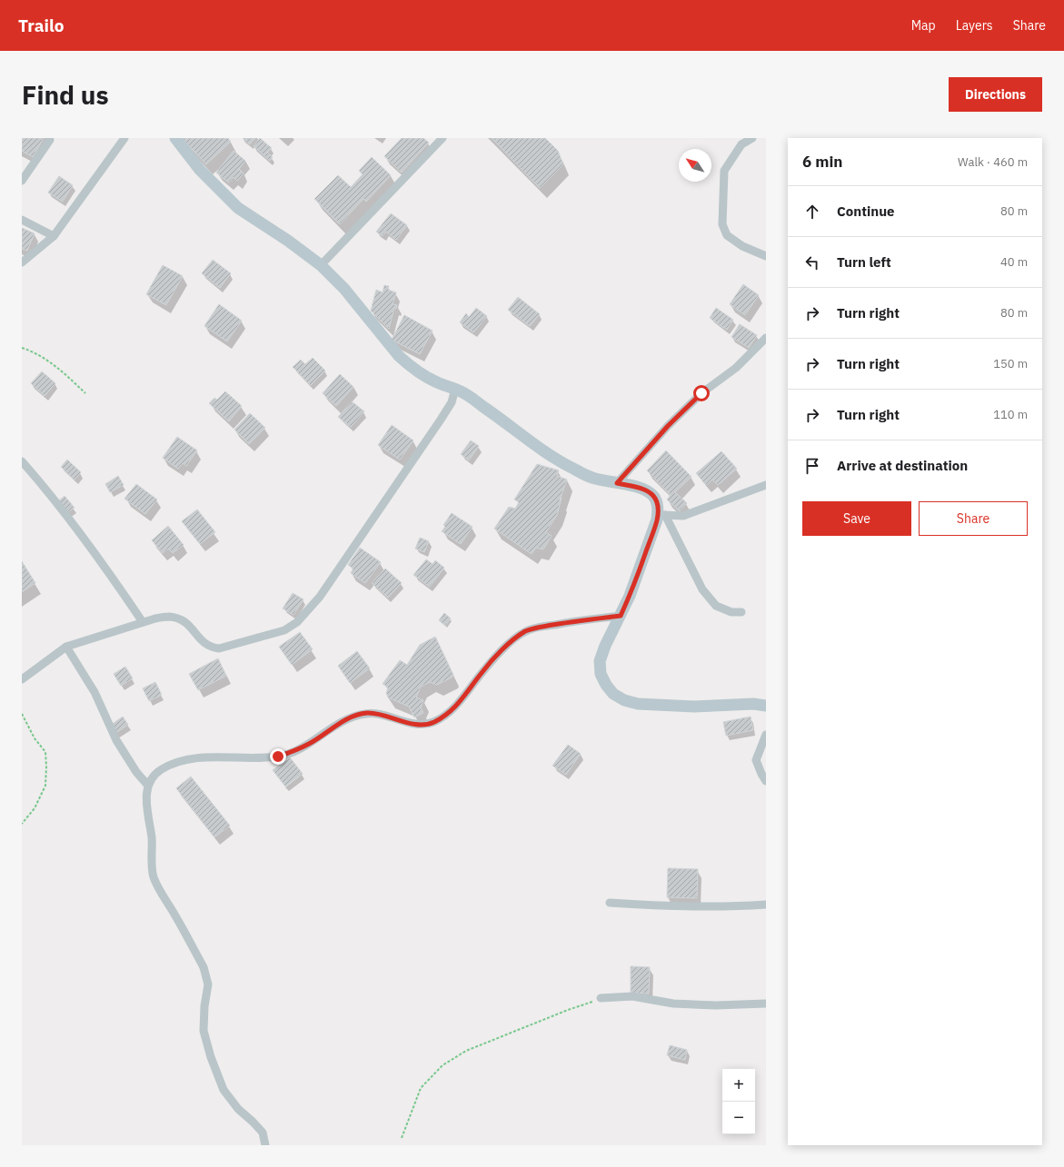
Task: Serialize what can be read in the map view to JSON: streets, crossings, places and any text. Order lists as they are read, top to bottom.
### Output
{
  "north": "top left",
  "page": {
    "header": "Trailo",
    "nav": ["Map", "Layers", "Share"],
    "buttons": [
      "Directions",
      ["Save", "Share"]
    ],
    "title": "Find us",
    "heading": ["6 min", "Walk · 460 m"],
    "list": [
      ["Continue", "80 m"],
      ["Turn left", "40 m"],
      ["Turn right", "80 m"],
      ["Turn right", "150 m"],
      ["Turn right", "110 m"],
      "Arrive at destination"
    ],
    "map_buttons": ["+", "−"]
  }
}
